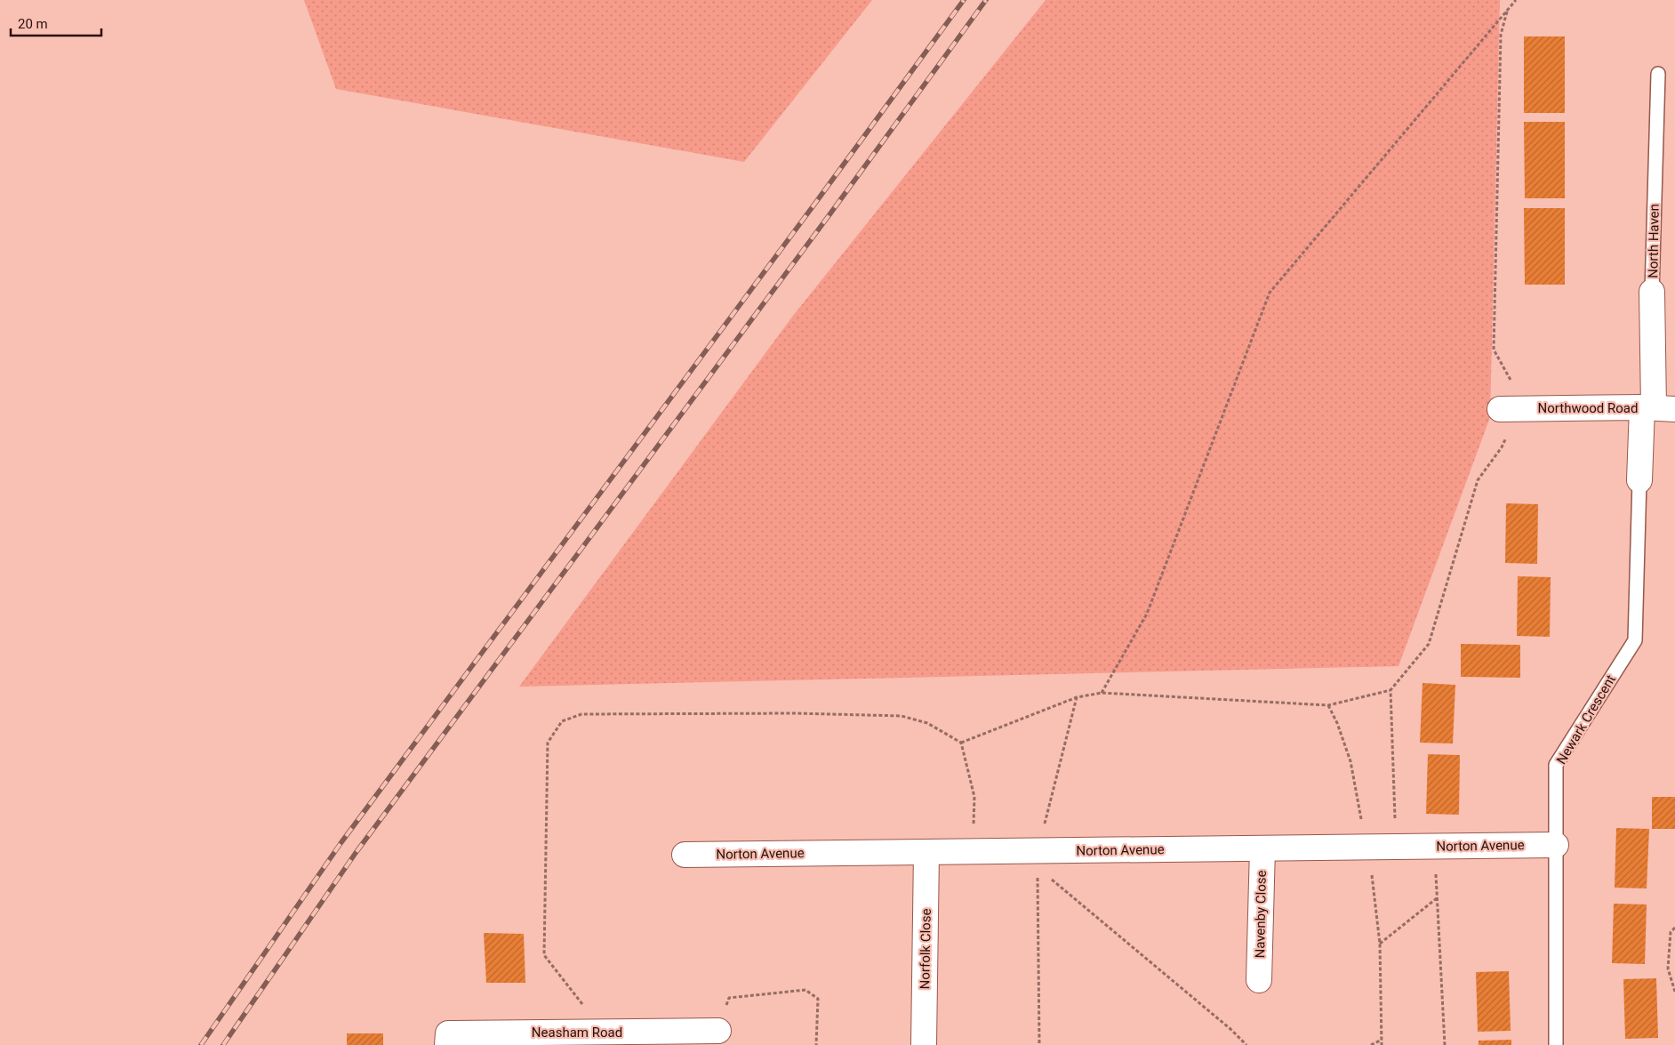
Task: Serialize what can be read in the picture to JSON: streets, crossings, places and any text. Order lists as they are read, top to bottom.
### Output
{
  "streets": {
    "street": [
      "North Haven",
      "Northwood Road",
      "Norton Avenue",
      "Navenby Close",
      "Norfolk Close",
      "Neasham Road"
    ],
    "lane": ["Newark Crescent"]
  },
  "crossings": [
    ["North Haven", "Northwood Road"],
    ["North Haven", "Newark Crescent"],
    ["Newark Crescent", "Norton Avenue"],
    ["Norton Avenue", "Navenby Close"],
    ["Norton Avenue", "Norfolk Close"]
  ],
  "scale_bar": "20 m"
}
